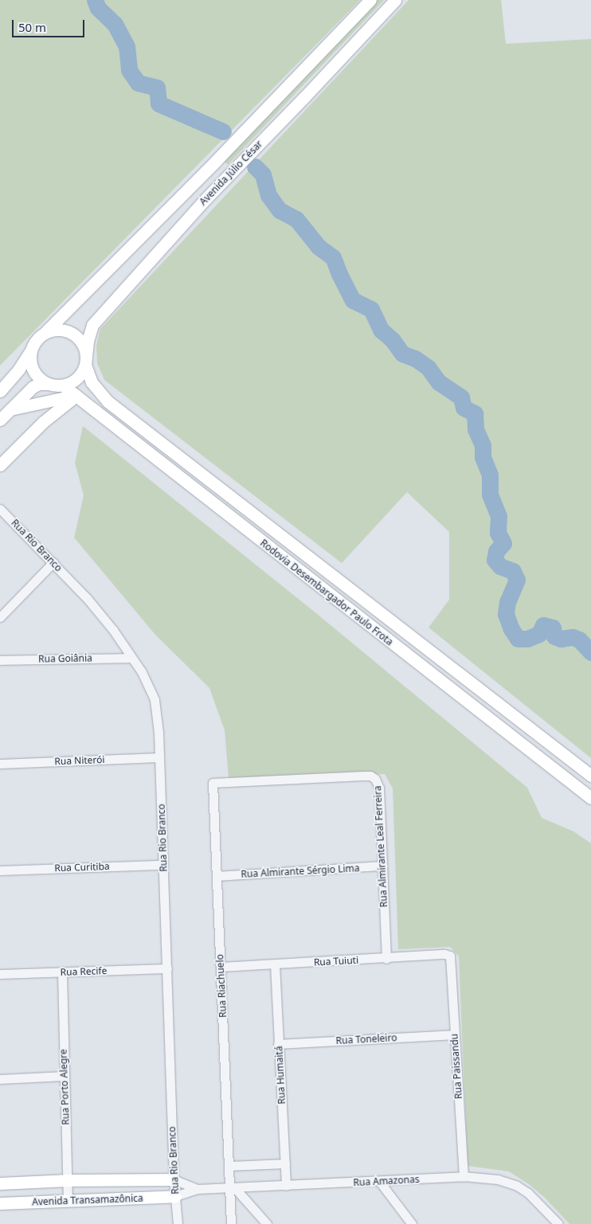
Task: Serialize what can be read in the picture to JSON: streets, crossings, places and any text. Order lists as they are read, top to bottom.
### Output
{
  "streets": {
    "street": [
      "Avenida Júlio César",
      "Rua Rio Branco",
      "Rodovia Desembargador Paulo Frota",
      "Rua Goiânia",
      "Rua Niterói",
      "Rua Almirante Leal Ferreira",
      "Rua Curitiba",
      "Rua Almirante Sérgio Lima",
      "Rua Tuiuti",
      "Rua Recife",
      "Rua Riachuelo",
      "Rua Toneleiro",
      "Rua Paissandu",
      "Rua Humaitá",
      "Rua Porto Alegre",
      "Rua Amazonas",
      "Avenida Transamazônica"
    ]
  },
  "crossings": [
    ["Avenida Júlio César", "Rodovia Desembargador Paulo Frota"],
    ["Rua Rio Branco", "Rua Goiânia"],
    ["Rua Rio Branco", "Rua Niterói"],
    ["Rua Rio Branco", "Rua Curitiba"],
    ["Rua Rio Branco", "Rua Recife"],
    ["Rua Rio Branco", "Rua Amazonas"],
    ["Rua Rio Branco", "Avenida Transamazônica"],
    ["Rua Almirante Leal Ferreira", "Rua Almirante Sérgio Lima"],
    ["Rua Almirante Leal Ferreira", "Rua Tuiuti"],
    ["Rua Almirante Leal Ferreira", "Rua Riachuelo"],
    ["Rua Almirante Sérgio Lima", "Rua Riachuelo"],
    ["Rua Tuiuti", "Rua Riachuelo"],
    ["Rua Tuiuti", "Rua Paissandu"],
    ["Rua Tuiuti", "Rua Humaitá"],
    ["Rua Recife", "Rua Porto Alegre"],
    ["Rua Riachuelo", "Rua Amazonas"],
    ["Rua Toneleiro", "Rua Paissandu"],
    ["Rua Toneleiro", "Rua Humaitá"],
    ["Rua Paissandu", "Rua Amazonas"],
    ["Rua Humaitá", "Rua Amazonas"],
    ["Rua Porto Alegre", "Avenida Transamazônica"],
    ["Rua Amazonas", "Avenida Transamazônica"]
  ],
  "scale_bar": "50 m"
}
